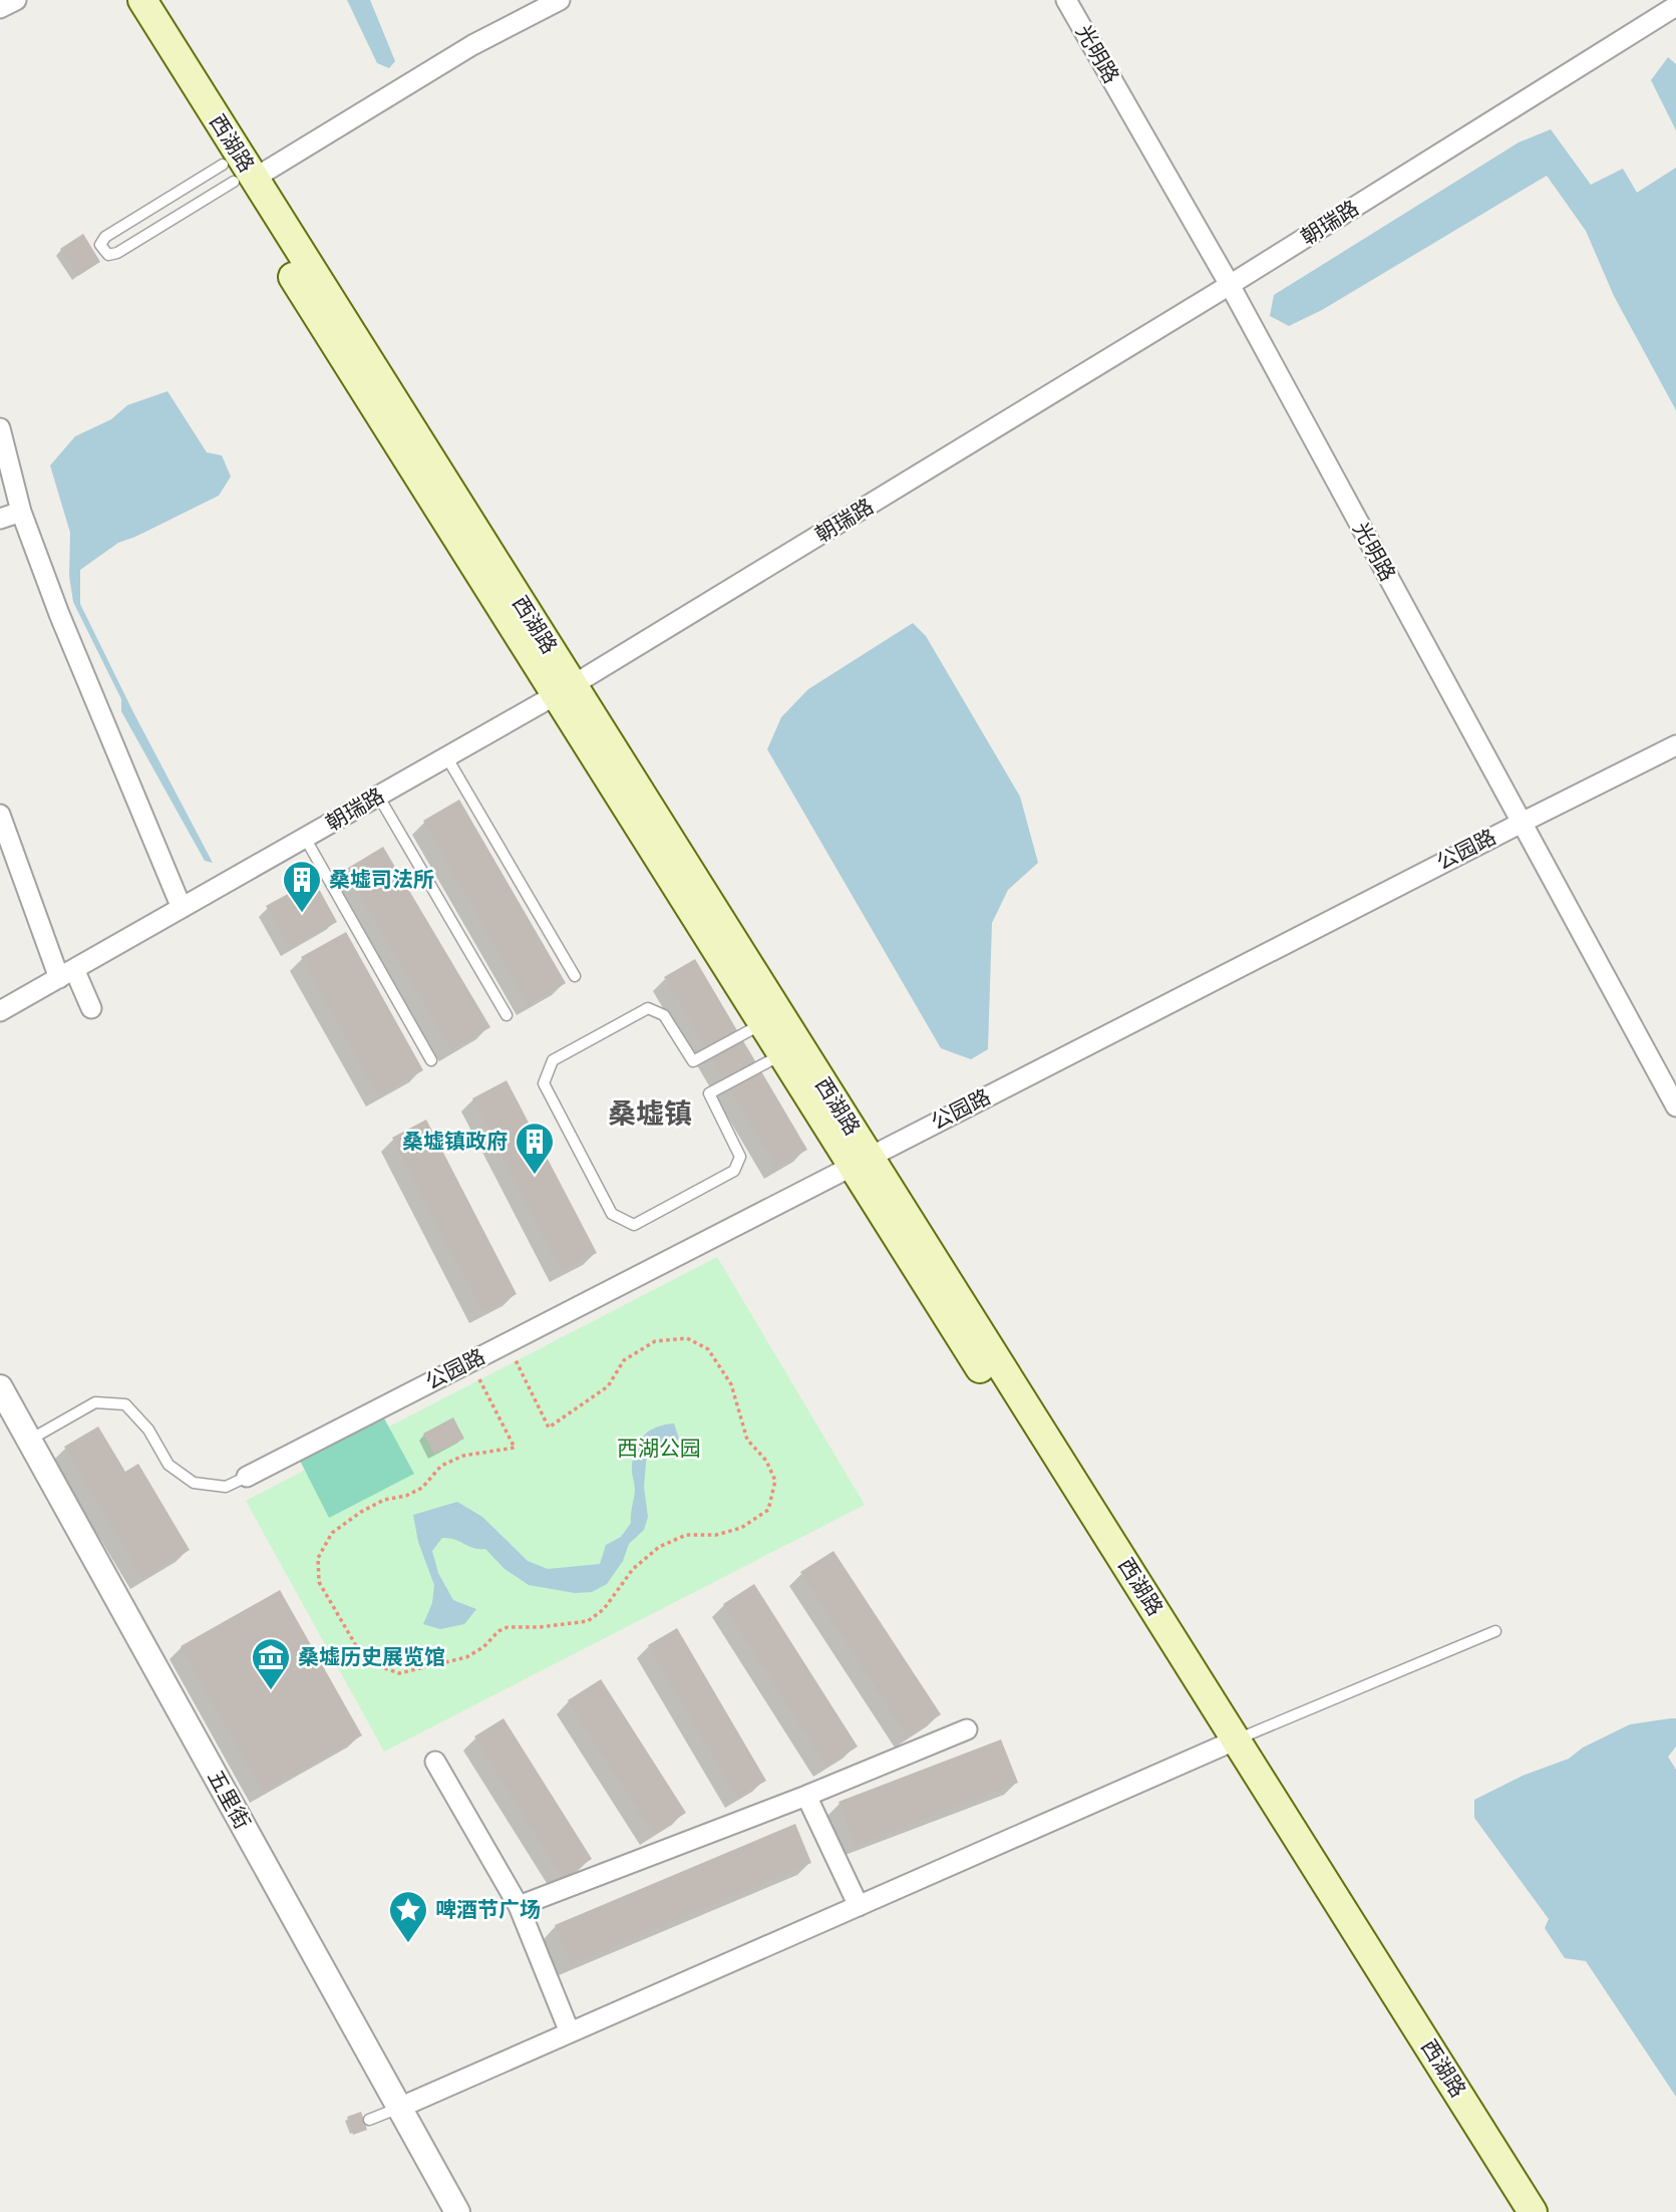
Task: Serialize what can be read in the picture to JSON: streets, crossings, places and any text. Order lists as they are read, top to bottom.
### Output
{
  "streets": {
    "main road": ["西湖路"],
    "street": [
      "光明路",
      "朝瑞路",
      "公园路",
      "五里街"
    ]
  },
  "crossings": [
    ["光明路", "朝瑞路"],
    ["光明路", "公园路"],
    ["西湖路", "朝瑞路"],
    ["西湖路", "公园路"]
  ],
  "districts": ["桑墟镇"],
  "parks": ["西湖公园"],
  "places": {
    "building": ["桑墟司法所", "桑墟镇政府"],
    "museum": ["桑墟历史展览馆"],
    "place": ["啤酒节广场"]
  }
}
